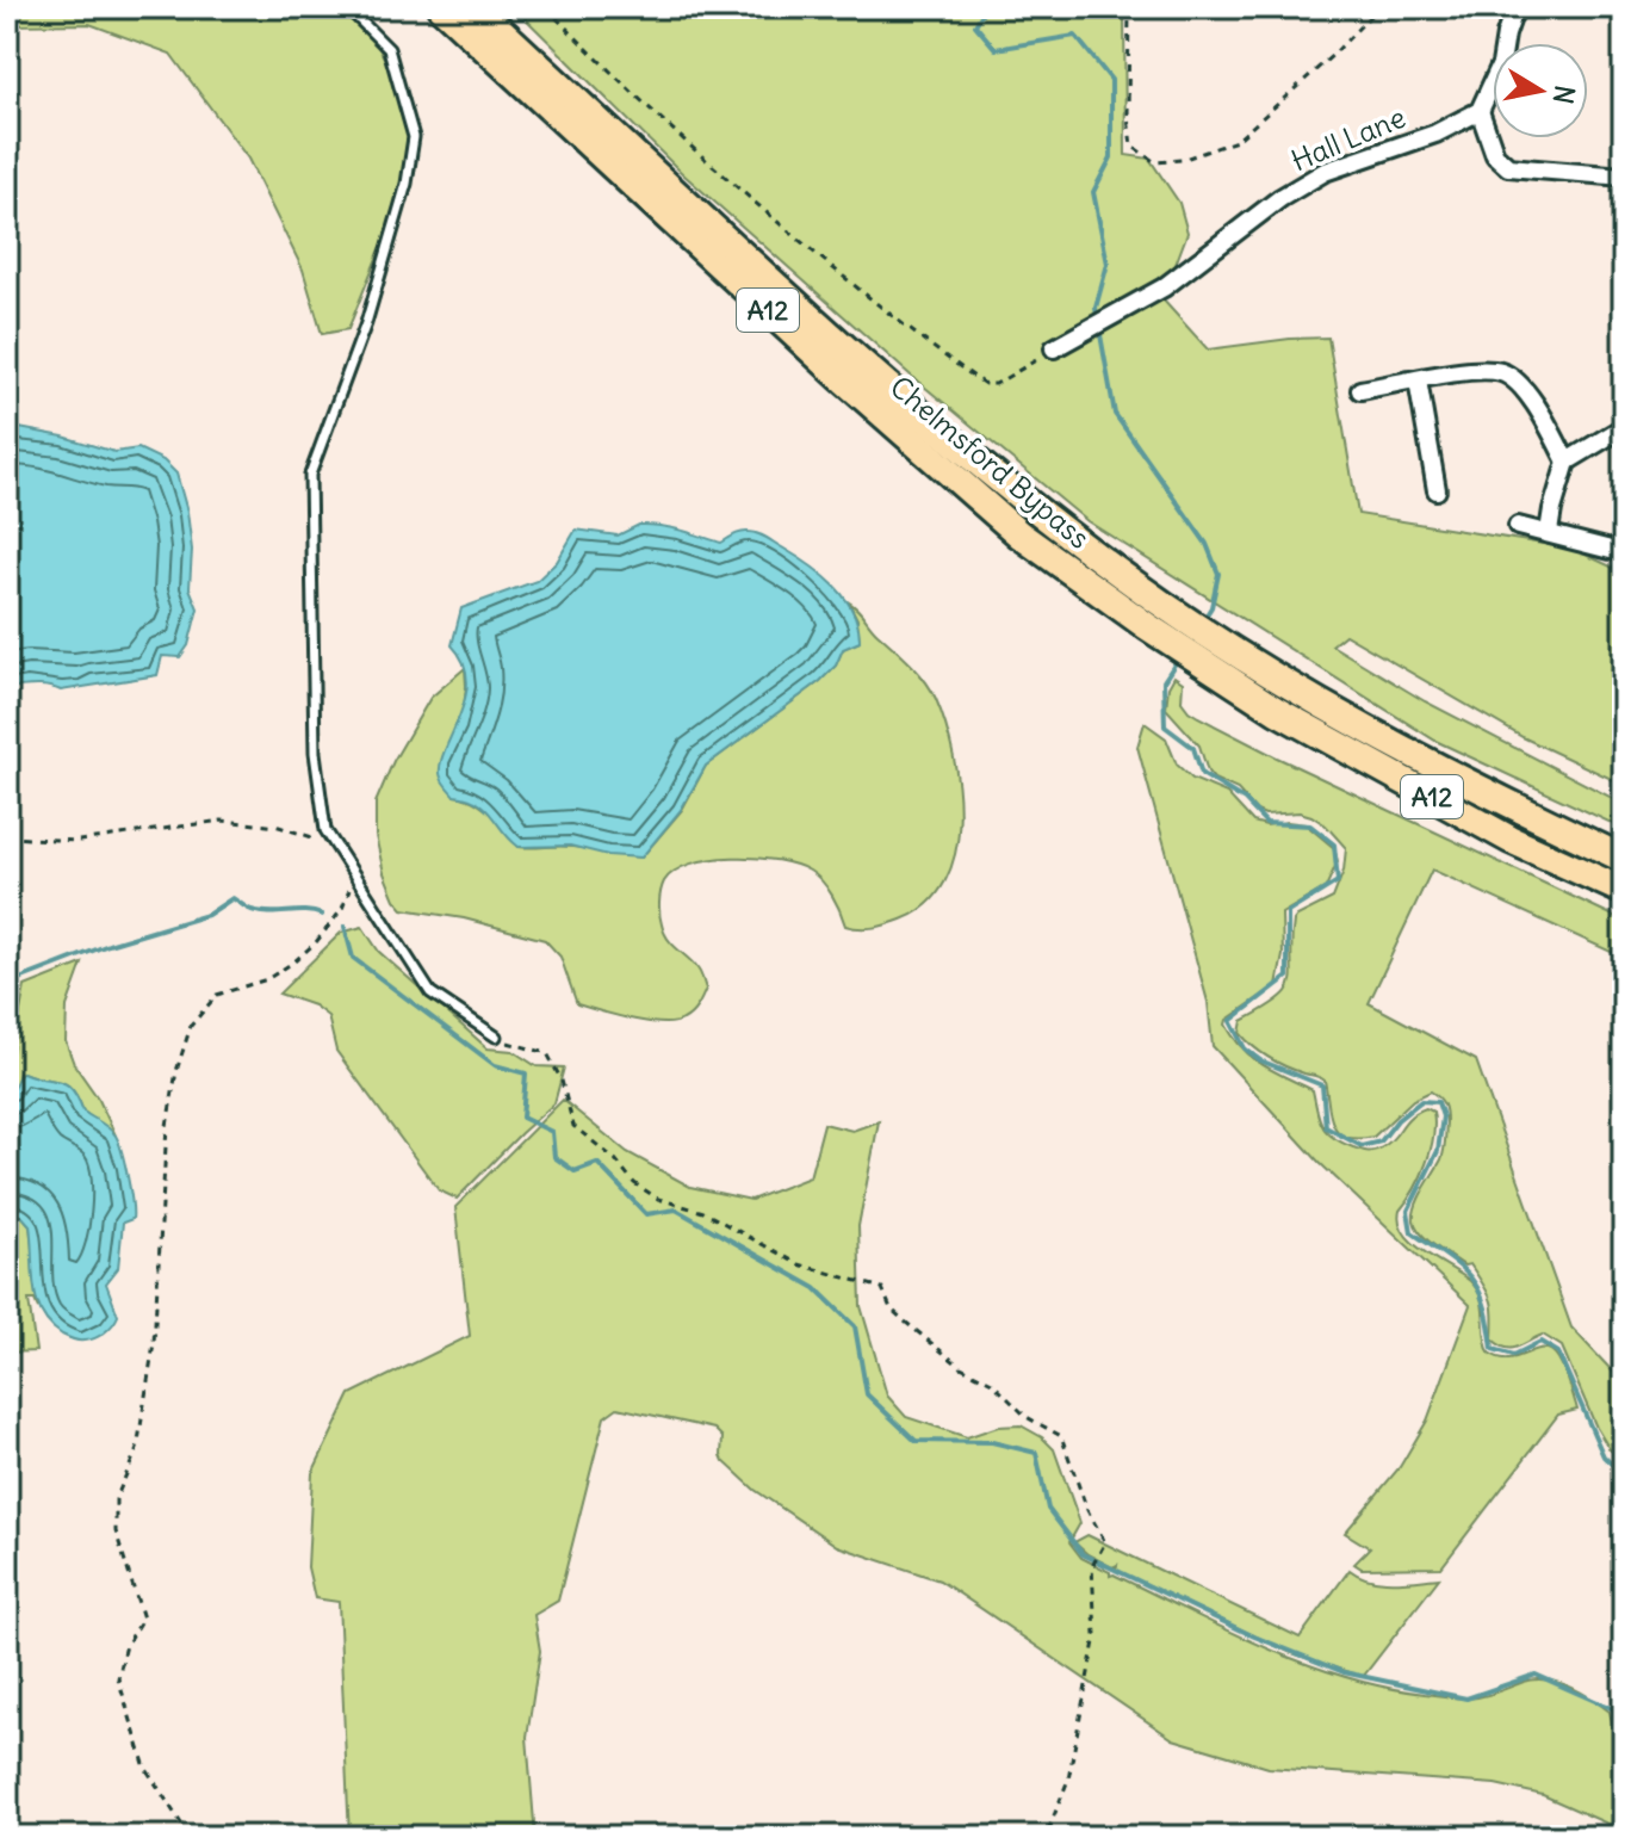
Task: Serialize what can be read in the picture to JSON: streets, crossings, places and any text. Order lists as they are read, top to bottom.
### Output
{
  "streets": {
    "highway": ["A12", "Chelmsford Bypass"],
    "street": ["Hall Lane"]
  },
  "north": "right"
}
